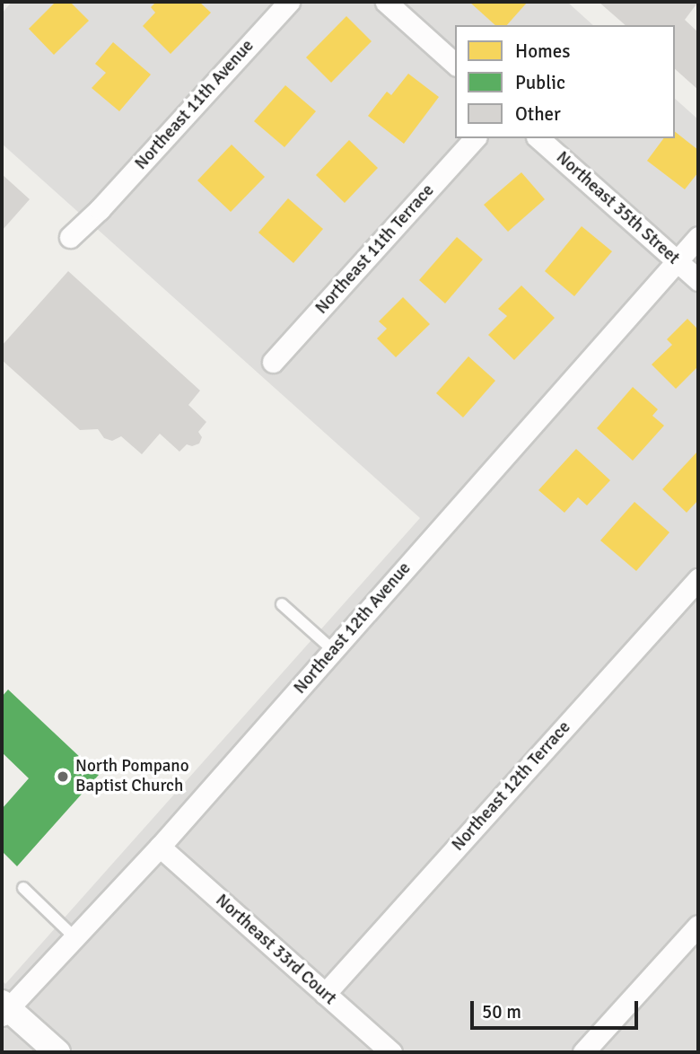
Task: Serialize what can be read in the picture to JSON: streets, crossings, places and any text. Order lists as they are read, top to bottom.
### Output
{
  "streets": {
    "street": [
      "Northeast 11th Avenue",
      "Northeast 35th Street",
      "Northeast 11th Terrace",
      "Northeast 12th Avenue",
      "Northeast 12th Terrace",
      "Northeast 33rd Court"
    ]
  },
  "crossings": [
    ["Northeast 35th Street", "Northeast 12th Avenue"],
    ["Northeast 12th Avenue", "Northeast 33rd Court"],
    ["Northeast 12th Terrace", "Northeast 33rd Court"]
  ],
  "places": ["North Pompano Baptist Church"],
  "legend": ["Homes", "Public", "Other"],
  "scale_bar": "50 m"
}
